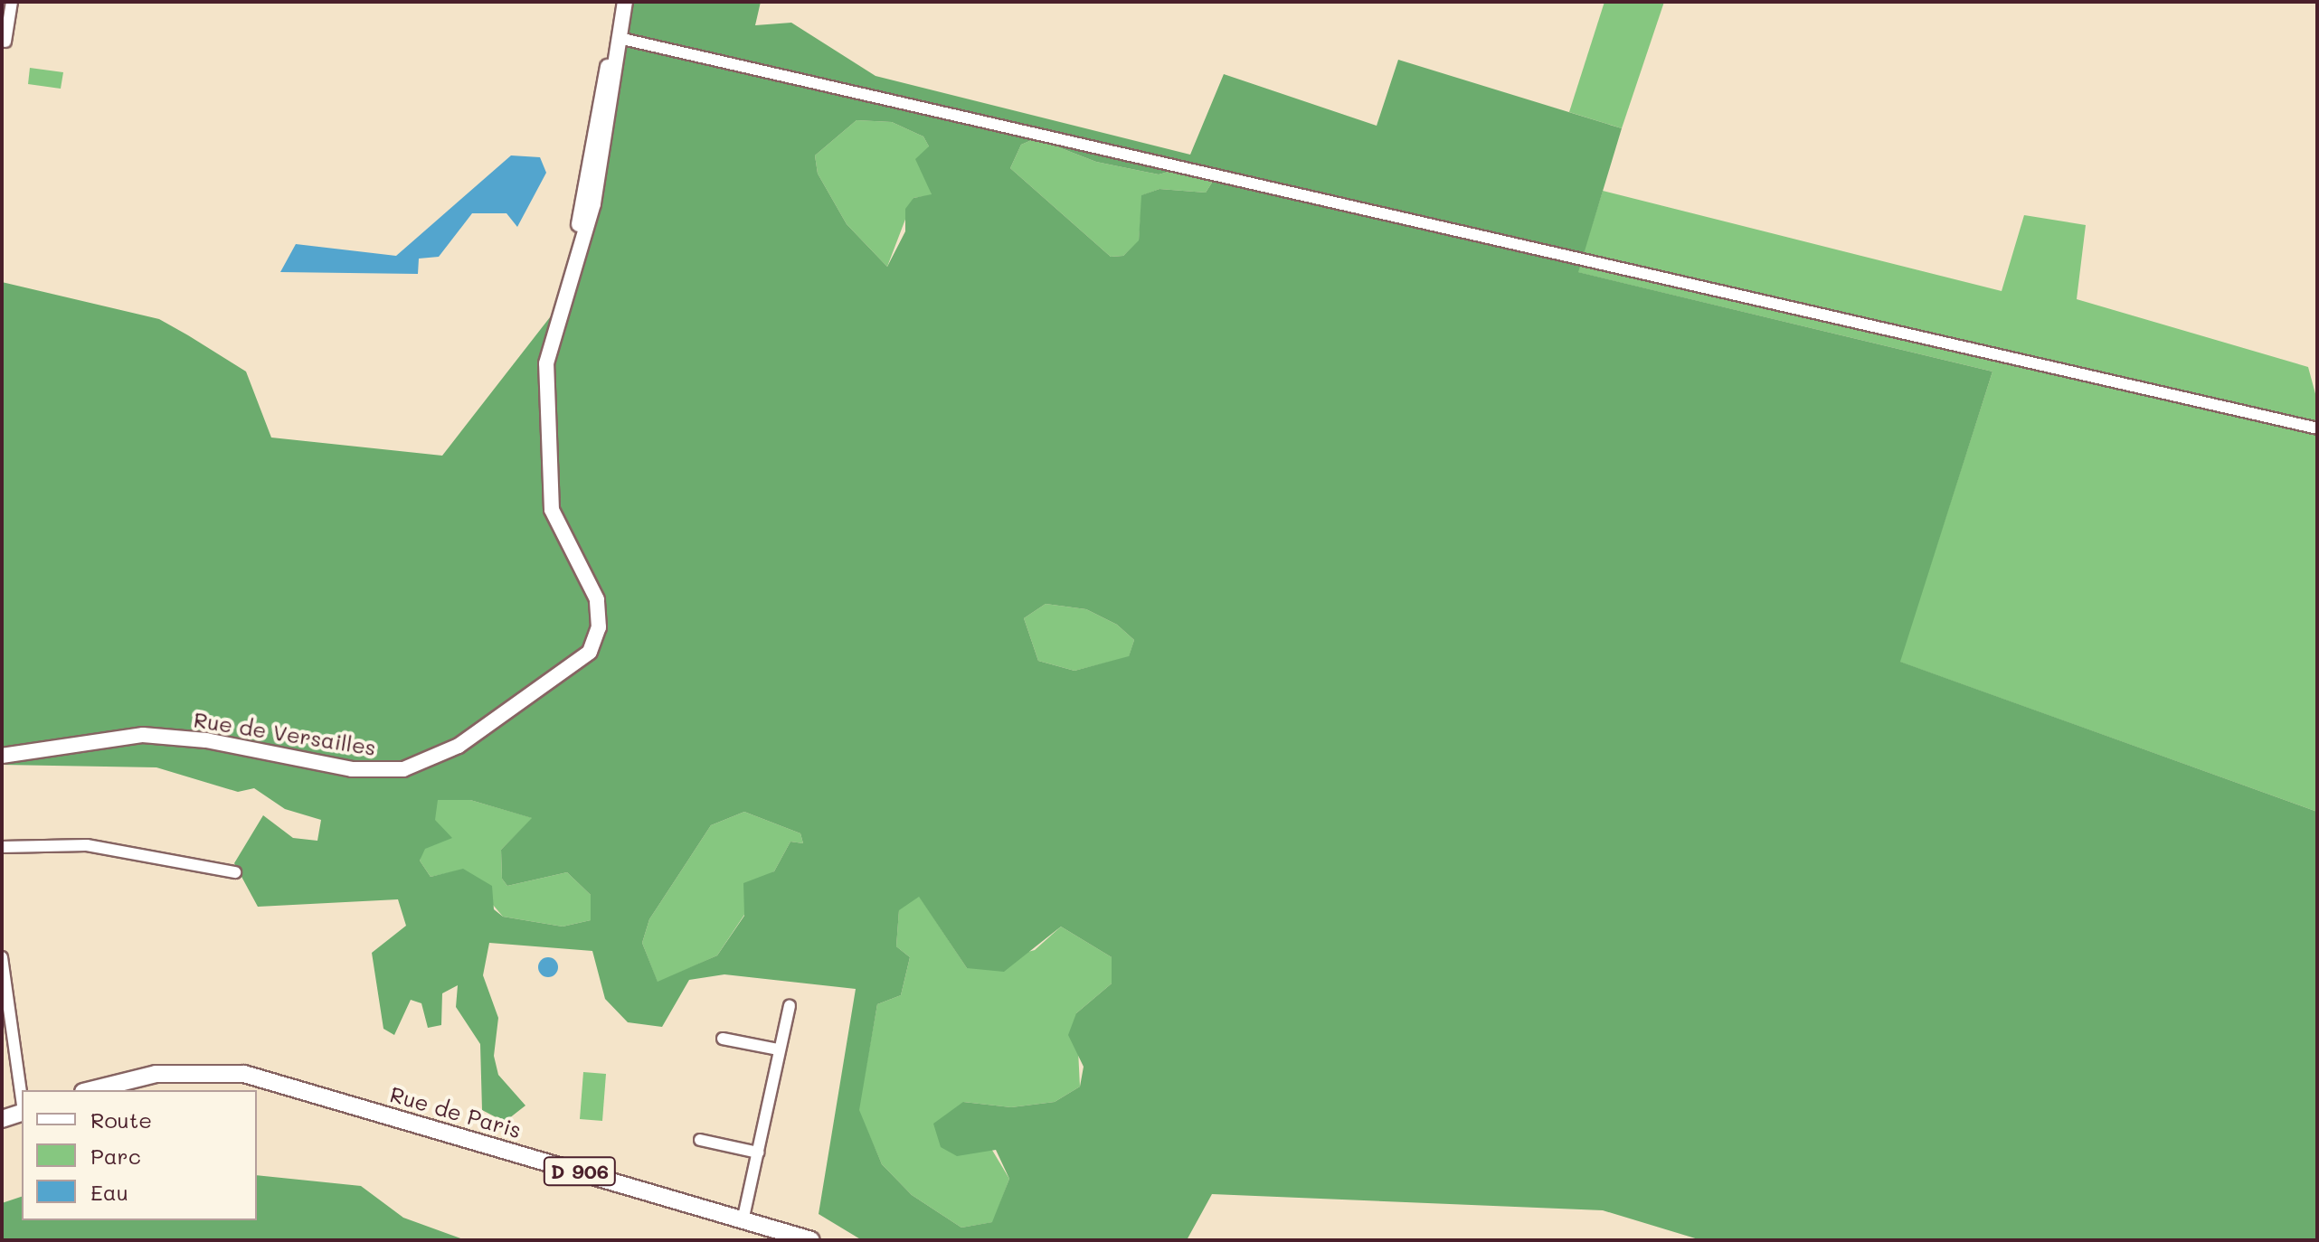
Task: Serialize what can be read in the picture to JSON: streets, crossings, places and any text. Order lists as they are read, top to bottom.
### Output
{
  "streets": {
    "main road": ["Rue de Versailles", "Rue de Paris", "D 906"]
  },
  "legend": ["Route", "Parc", "Eau"]
}
